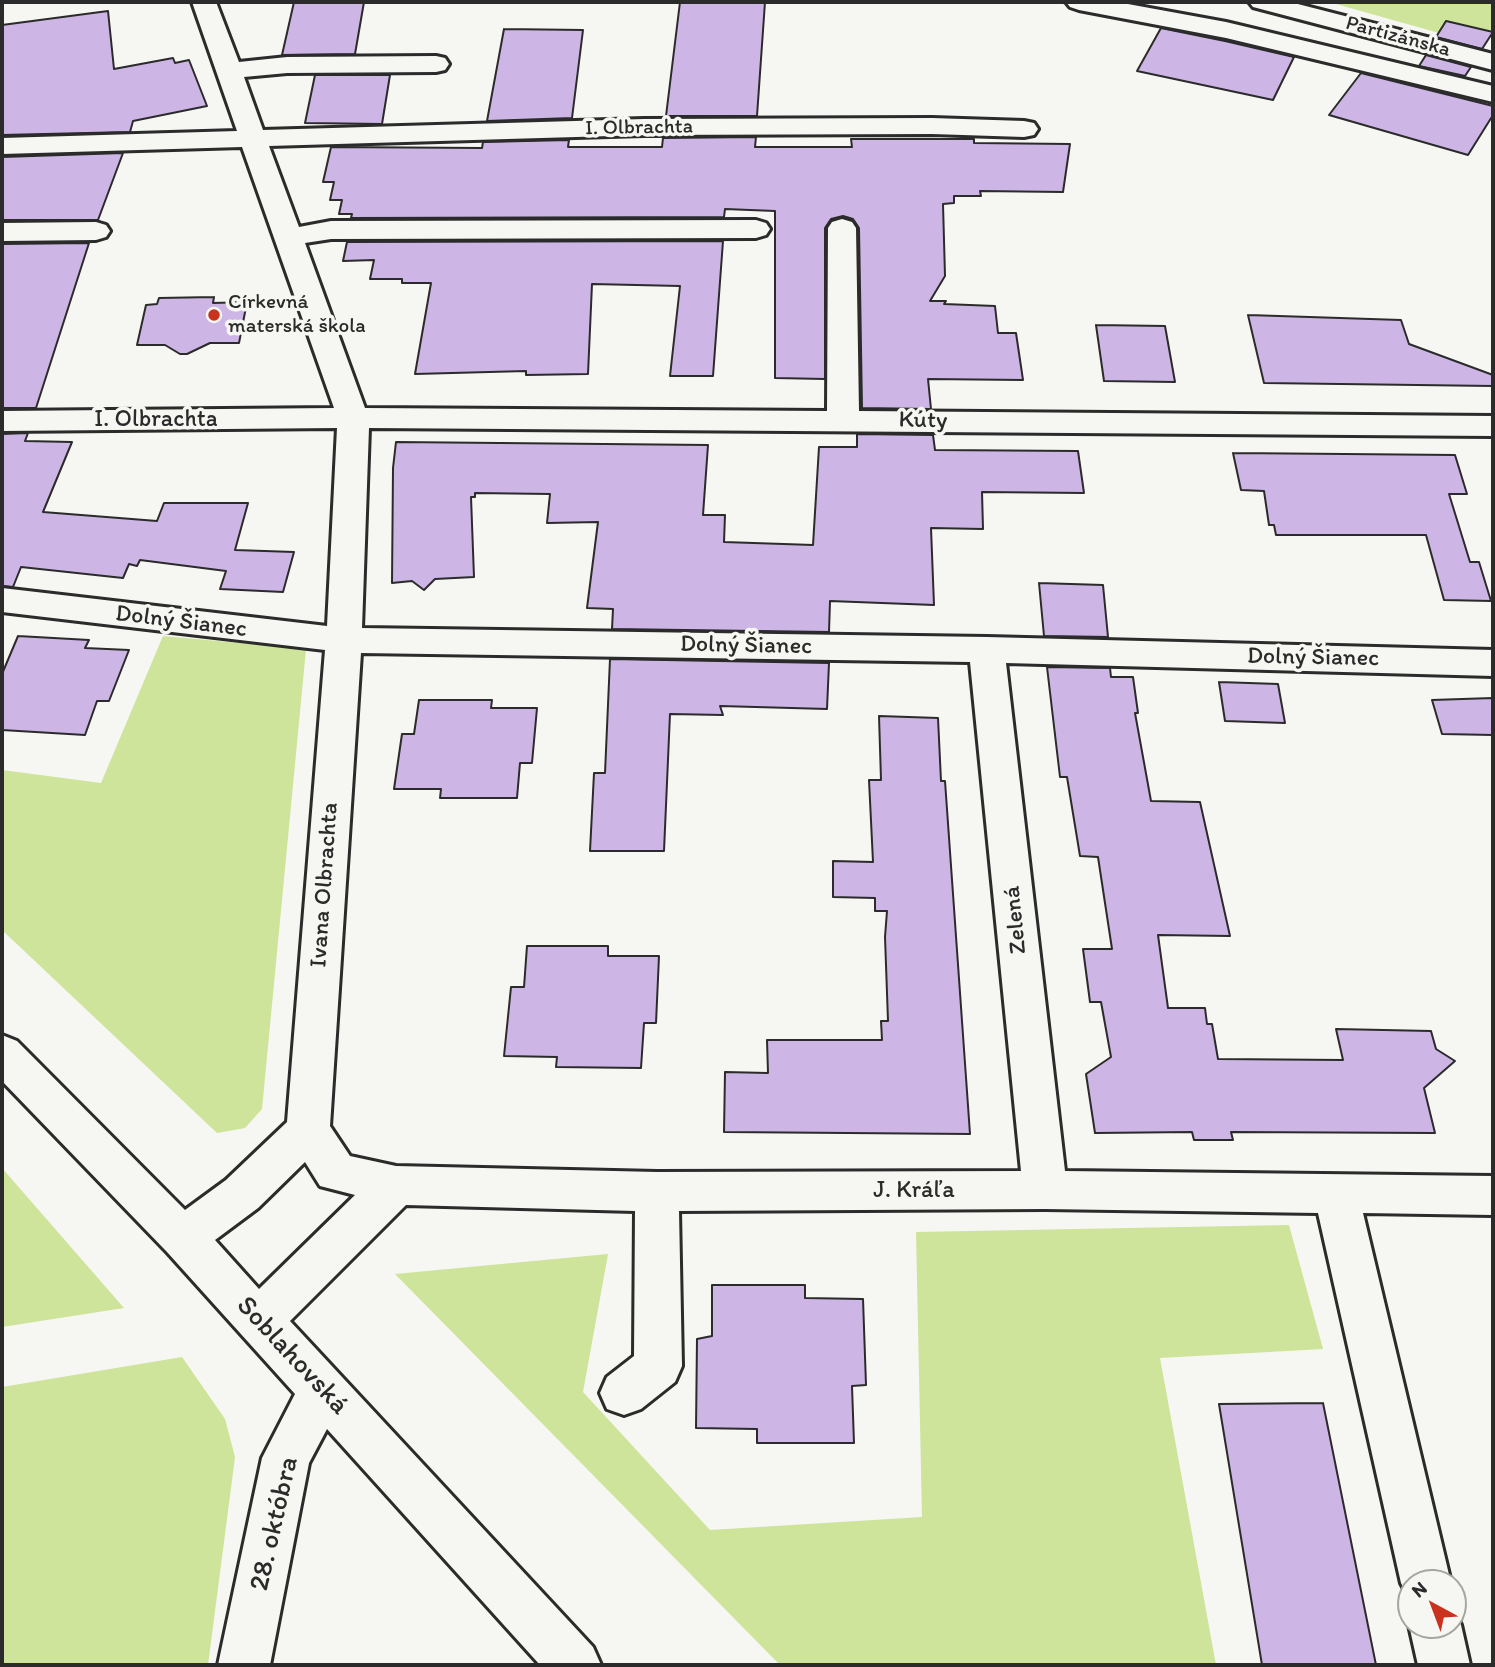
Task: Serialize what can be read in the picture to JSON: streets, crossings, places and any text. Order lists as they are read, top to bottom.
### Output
{
  "streets": {
    "street": [
      "Partizánska",
      "I. Olbrachta",
      "Kúty",
      "Dolný Šianec",
      "Ivana Olbrachta",
      "Zelená",
      "J. Kráľa",
      "Soblahovská",
      "28. októbra"
    ]
  },
  "crossings": [
    ["I. Olbrachta", "Kúty"],
    ["Dolný Šianec", "Ivana Olbrachta"],
    ["Dolný Šianec", "Zelená"],
    ["Ivana Olbrachta", "J. Kráľa"],
    ["Zelená", "J. Kráľa"],
    ["Soblahovská", "28. októbra"]
  ],
  "places": ["Církevná materská škola"],
  "north": "top left"
}
